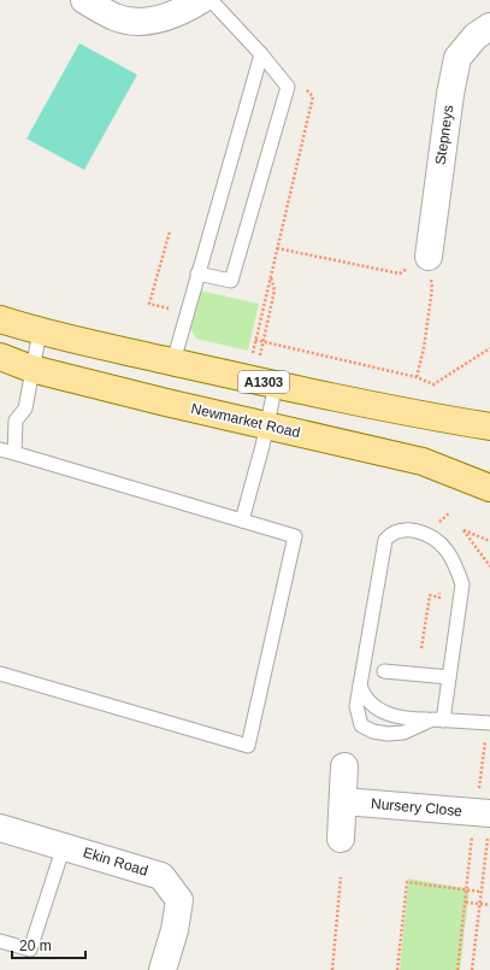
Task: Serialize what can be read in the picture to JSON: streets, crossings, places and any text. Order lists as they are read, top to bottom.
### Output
{
  "streets": {
    "main road": ["A1303", "Newmarket Road"],
    "street": ["Stepneys", "Nursery Close", "Ekin Road"]
  },
  "scale_bar": "20 m"
}
